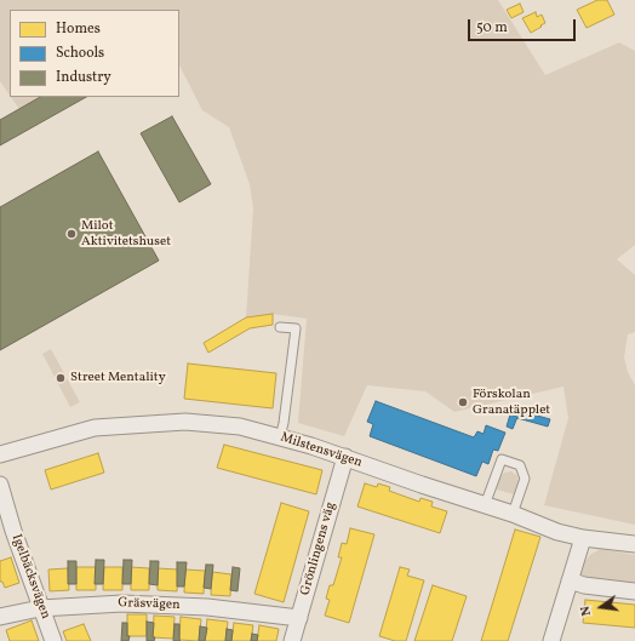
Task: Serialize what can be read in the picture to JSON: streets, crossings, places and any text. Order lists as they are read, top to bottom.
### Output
{
  "streets": {
    "street": [
      "Milstensvägen",
      "Grönlingens väg",
      "Igelbäcksvägen",
      "Gräsvägen"
    ]
  },
  "crossings": [
    ["Milstensvägen", "Grönlingens väg"],
    ["Grönlingens väg", "Gräsvägen"],
    ["Igelbäcksvägen", "Gräsvägen"]
  ],
  "places": ["Milot Aktivitetshuset", "Street Mentality", "Förskolan Granatäpplet"],
  "legend": ["Homes", "Schools", "Industry"],
  "scale_bar": "50 m",
  "north": "left"
}
